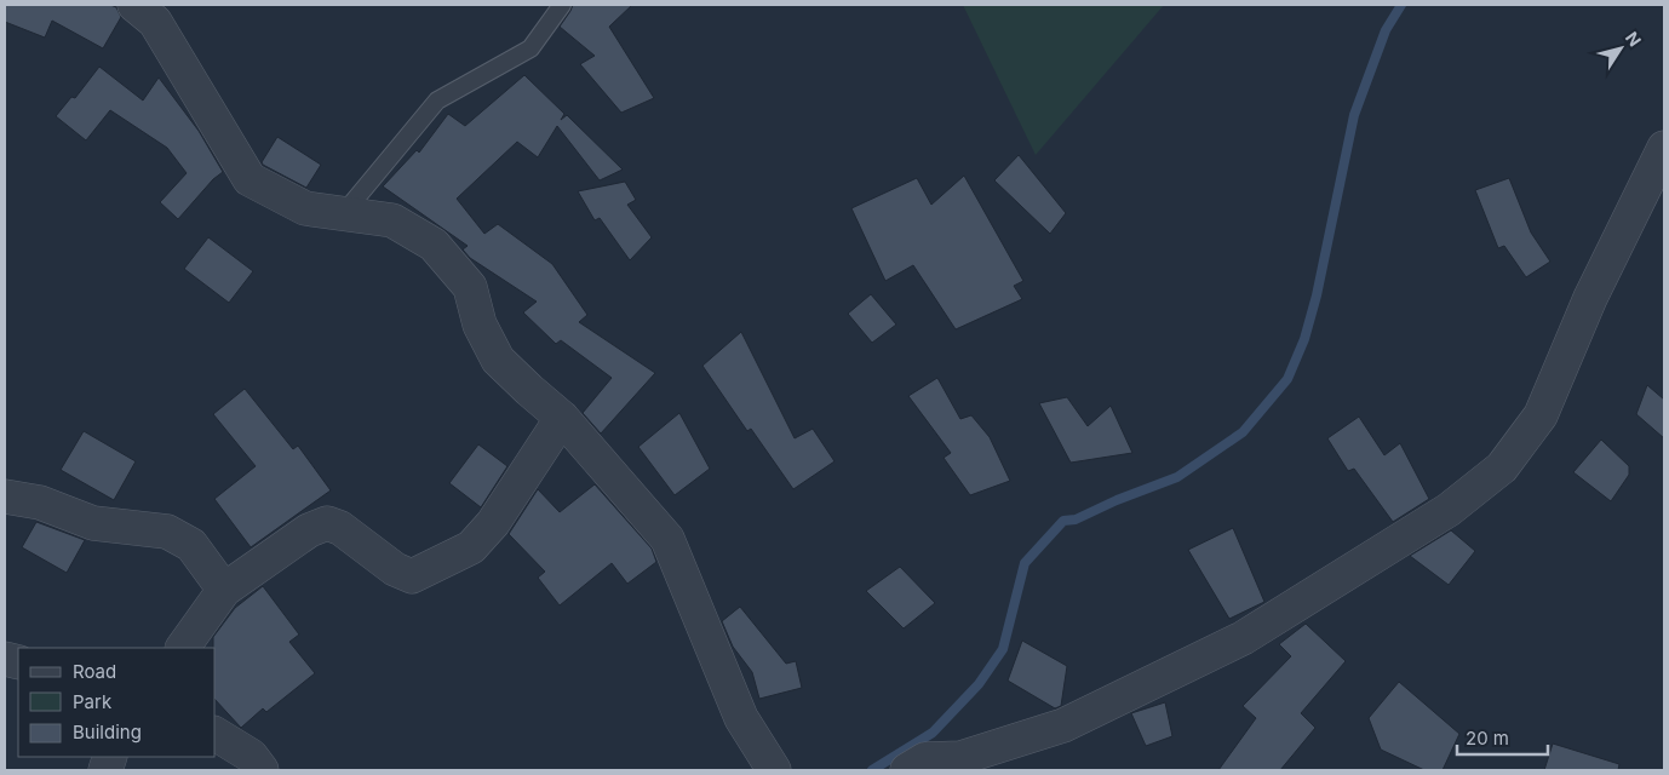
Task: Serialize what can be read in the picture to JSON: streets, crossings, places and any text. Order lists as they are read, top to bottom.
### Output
{
  "legend": ["Road", "Park", "Building"],
  "scale_bar": "20 m",
  "north": "top right"
}
